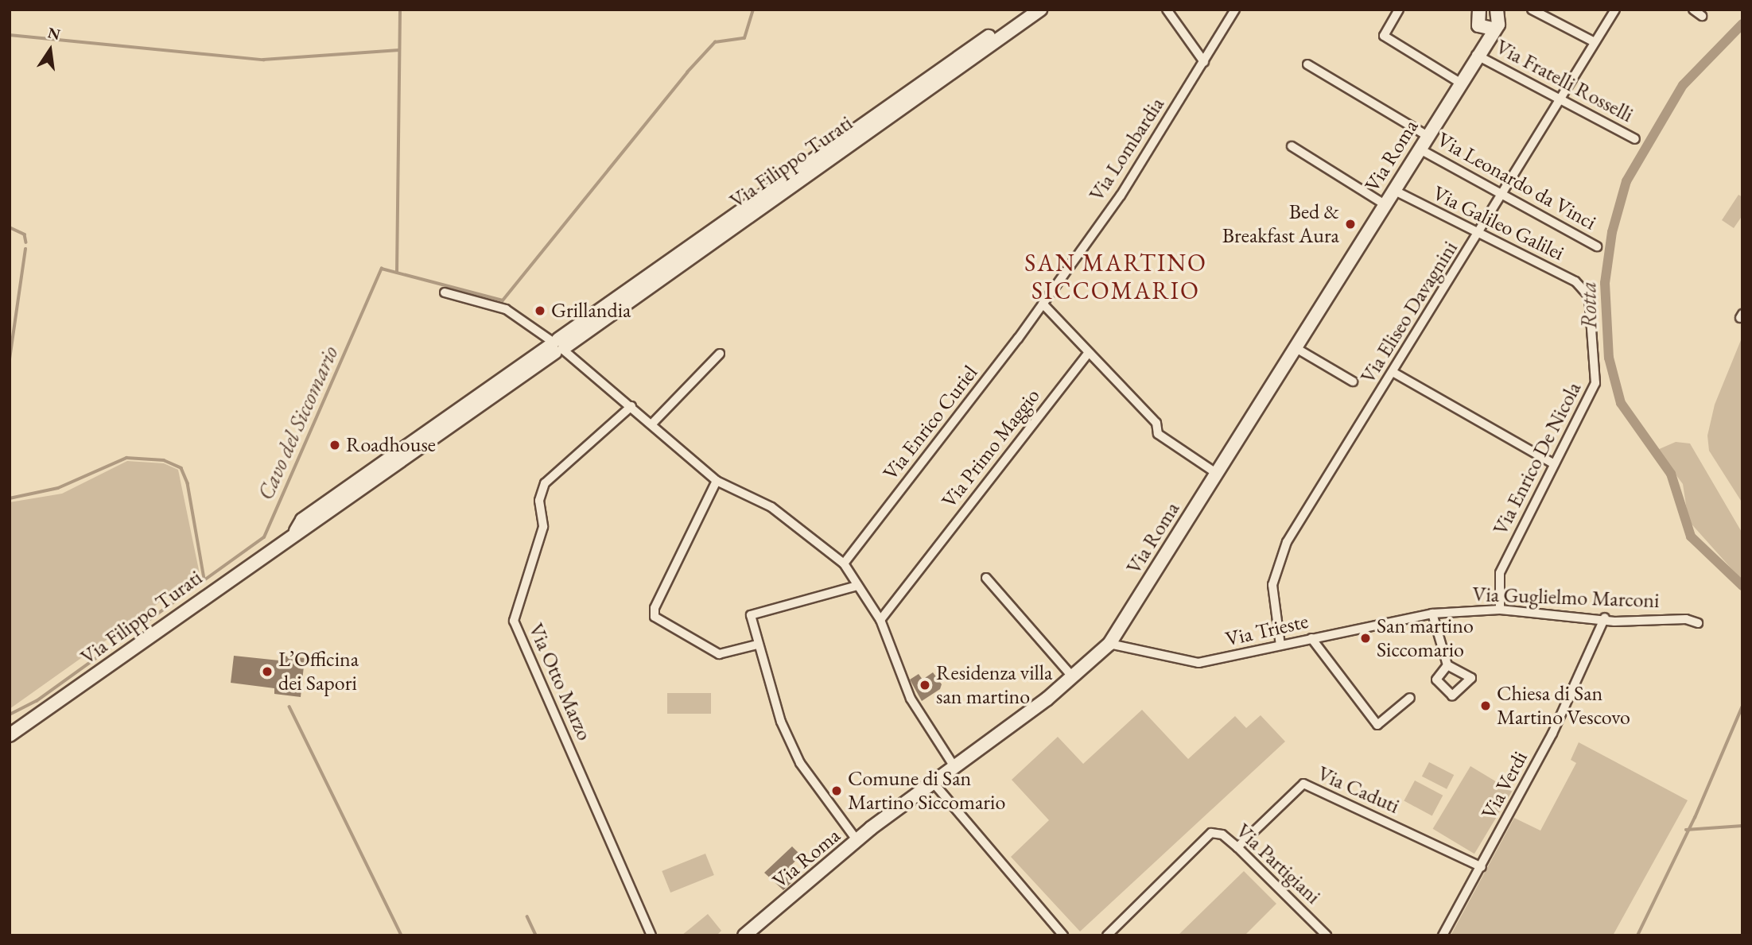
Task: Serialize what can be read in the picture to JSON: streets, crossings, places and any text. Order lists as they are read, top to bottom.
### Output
{
  "streets": {
    "main road": ["Via Roma", "Via Filippo Turati"],
    "street": [
      "Via Fratelli Rosselli",
      "Via Lombardia",
      "Via Leonardo da Vinci",
      "Via Galileo Galilei",
      "Via Eliseo Davagnini",
      "Via Enrico Curiel",
      "Via Primo Maggio",
      "Via Enrico De Nicola",
      "Via Guglielmo Marconi",
      "Via Trieste",
      "Via Otto Marzo",
      "Via Verdi",
      "Via Caduti",
      "Via Partigiani"
    ]
  },
  "crossings": [
    ["Via Fratelli Rosselli", "Via Roma"],
    ["Via Fratelli Rosselli", "Via Eliseo Davagnini"],
    ["Via Lombardia", "Via Enrico Curiel"],
    ["Via Roma", "Via Leonardo da Vinci"],
    ["Via Roma", "Via Galileo Galilei"],
    ["Via Roma", "Via Trieste"],
    ["Via Leonardo da Vinci", "Via Eliseo Davagnini"],
    ["Via Galileo Galilei", "Via Eliseo Davagnini"],
    ["Via Galileo Galilei", "Via Enrico De Nicola"],
    ["Via Eliseo Davagnini", "Via Trieste"],
    ["Via Enrico De Nicola", "Via Guglielmo Marconi"],
    ["Via Guglielmo Marconi", "Via Trieste"],
    ["Via Guglielmo Marconi", "Via Verdi"],
    ["Via Verdi", "Via Caduti"],
    ["Via Caduti", "Via Partigiani"]
  ],
  "districts": ["SAN MARTINO SICCOMARIO"],
  "water": ["Rotta", "Cavo del Siccomario"],
  "places": [
    "Bed & Breakfast Aura",
    "Grillandia",
    "Roadhouse",
    "San martino Siccomario",
    "L’Officina dei Sapori",
    "Residenza villa san martino",
    "Chiesa di San Martino Vescovo",
    "Comune di San Martino Siccomario"
  ],
  "north": "top"
}
